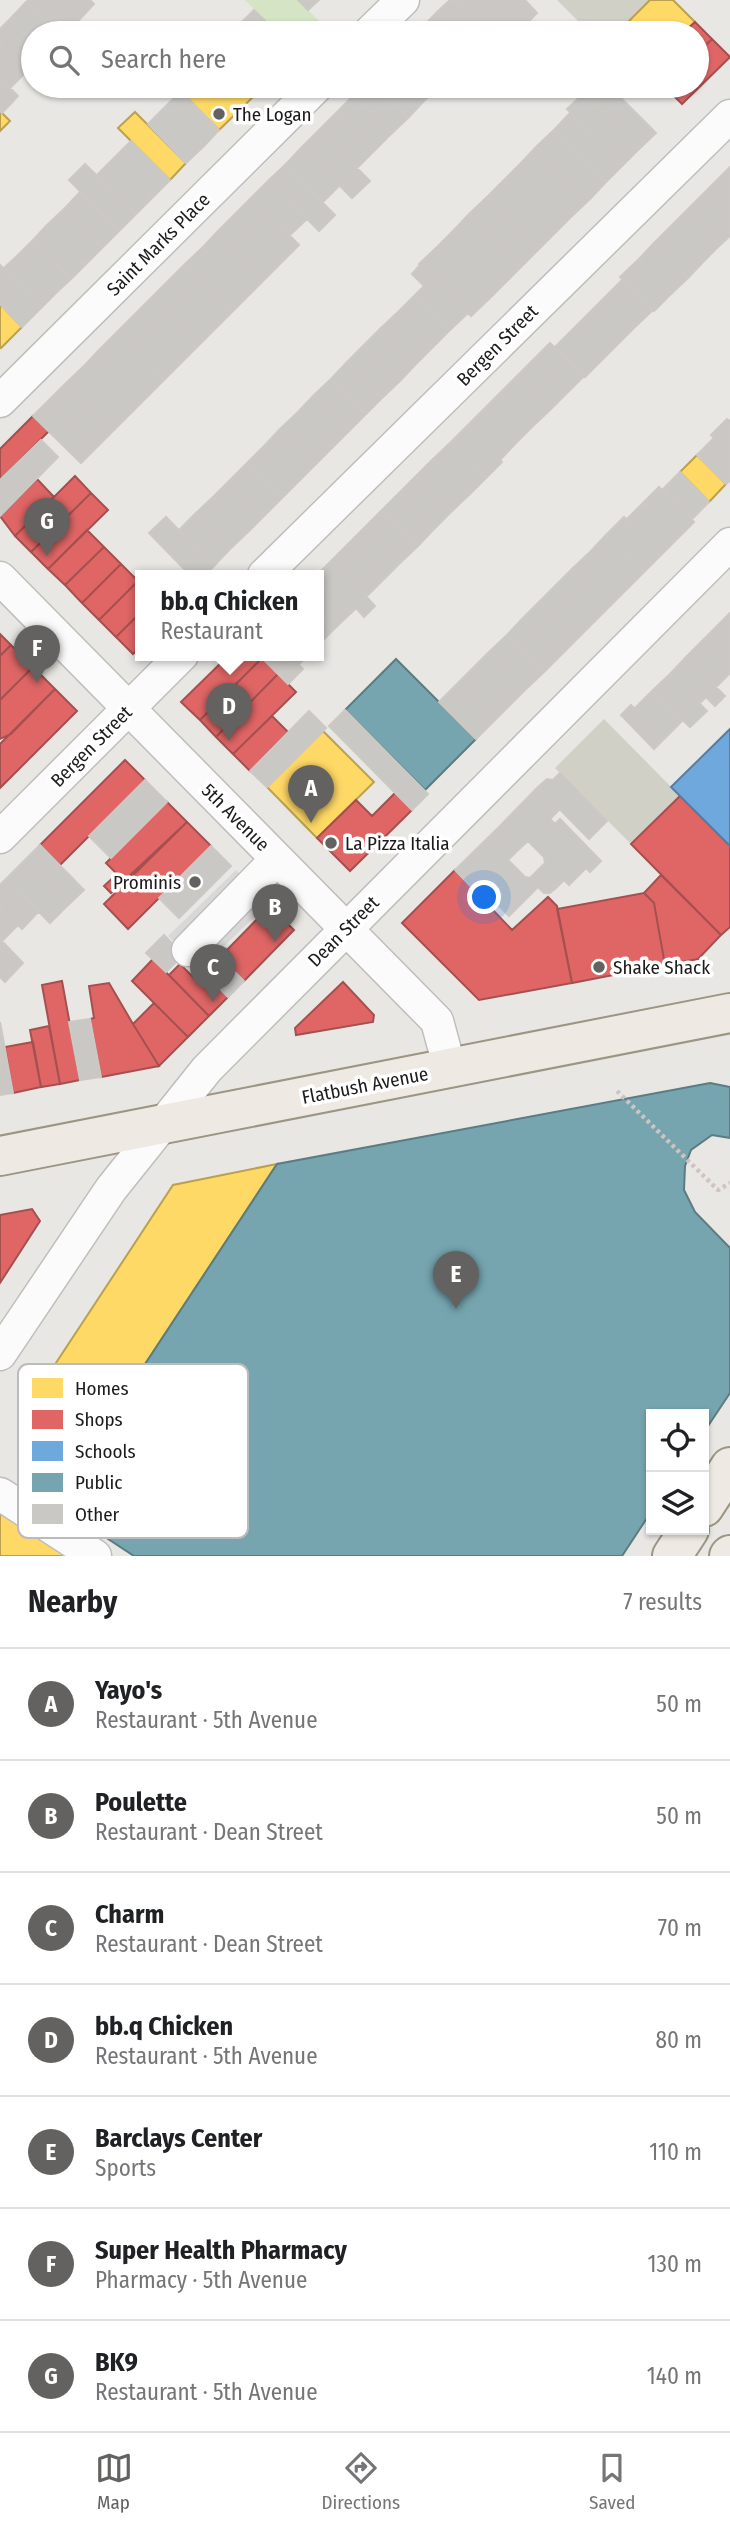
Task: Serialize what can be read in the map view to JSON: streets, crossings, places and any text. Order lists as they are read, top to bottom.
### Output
{
  "streets": {
    "main road": ["Flatbush Avenue"],
    "street": [
      "Saint Marks Place",
      "Bergen Street",
      "5th Avenue",
      "Dean Street"
    ]
  },
  "crossings": [
    ["Bergen Street", "5th Avenue"],
    ["5th Avenue", "Dean Street"],
    ["5th Avenue", "Flatbush Avenue"],
    ["Dean Street", "Flatbush Avenue"]
  ],
  "places": [
    "The Logan",
    "La Pizza Italia",
    "Prominis",
    "Shake Shack"
  ],
  "legend": [
    "Homes",
    "Shops",
    "Schools",
    "Public",
    "Other"
  ],
  "page": {
    "search": "Search here",
    "pins": [
      "G",
      "F",
      "D",
      "A",
      "B",
      "C",
      "E"
    ],
    "popup": ["bb.q Chicken", "Restaurant"],
    "heading": ["Nearby", "7 results"],
    "list": [
      {
        "mark": "A",
        "name": "Yayo's",
        "note": "Restaurant · 5th Avenue",
        "value": "50 m"
      },
      {
        "mark": "B",
        "name": "Poulette",
        "note": "Restaurant · Dean Street",
        "value": "50 m"
      },
      {
        "mark": "C",
        "name": "Charm",
        "note": "Restaurant · Dean Street",
        "value": "70 m"
      },
      {
        "mark": "D",
        "name": "bb.q Chicken",
        "note": "Restaurant · 5th Avenue",
        "value": "80 m"
      },
      {
        "mark": "E",
        "name": "Barclays Center",
        "note": "Sports",
        "value": "110 m"
      },
      {
        "mark": "F",
        "name": "Super Health Pharmacy",
        "note": "Pharmacy · 5th Avenue",
        "value": "130 m"
      },
      {
        "mark": "G",
        "name": "BK9",
        "note": "Restaurant · 5th Avenue",
        "value": "140 m"
      }
    ],
    "nav": ["Map", "Directions", "Saved"]
  }
}
